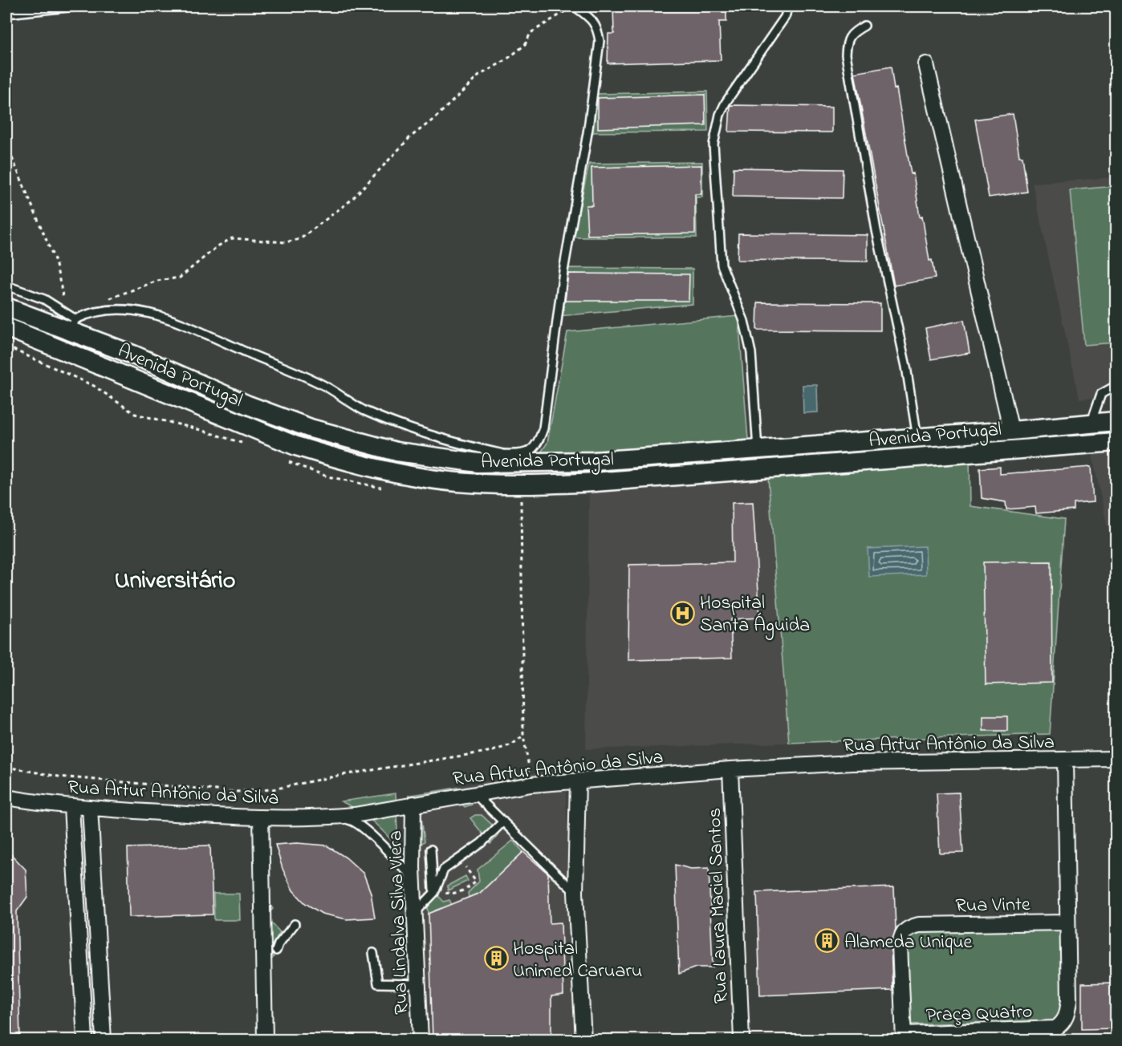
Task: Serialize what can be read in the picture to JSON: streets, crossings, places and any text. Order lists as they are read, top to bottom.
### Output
{
  "streets": {
    "street": [
      "Avenida Portugal",
      "Rua Artur Antônio da Silva",
      "Rua Vinte",
      "Rua Laura Maciel Santos",
      "Rua Lindalva Silva Viera",
      "Praça Quatro"
    ]
  },
  "crossings": [
    ["Rua Artur Antônio da Silva", "Rua Laura Maciel Santos"],
    ["Rua Artur Antônio da Silva", "Rua Lindalva Silva Viera"],
    ["Rua Vinte", "Praça Quatro"]
  ],
  "districts": ["Universitário"],
  "places": {
    "hospital": ["Hospital Santa Águida"],
    "building": ["Alameda Unique", "Hospital Unimed Caruaru"]
  }
}
